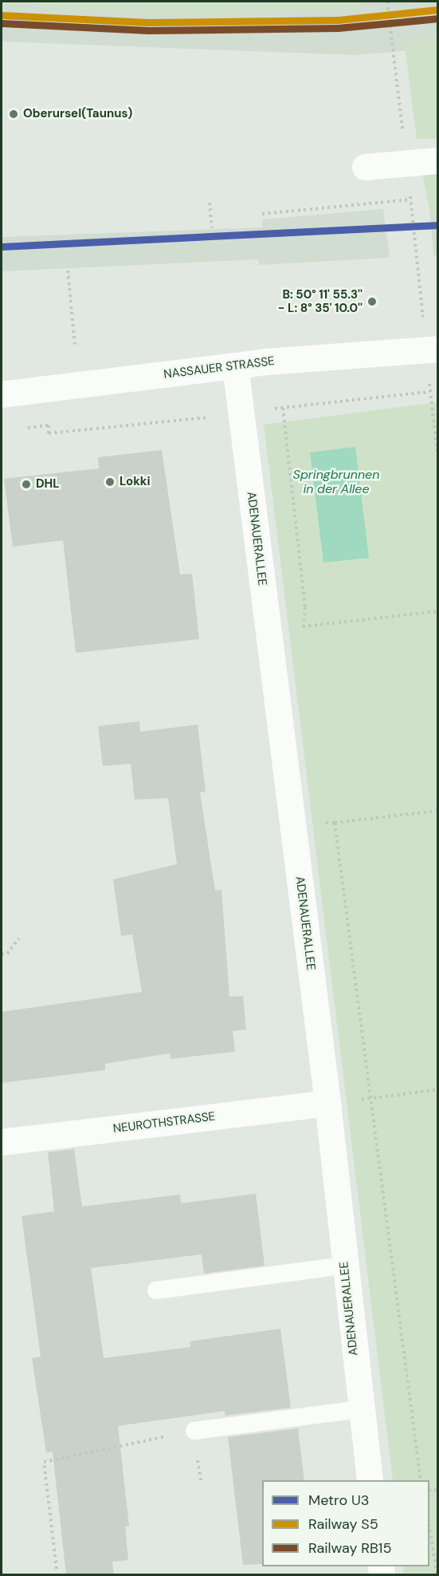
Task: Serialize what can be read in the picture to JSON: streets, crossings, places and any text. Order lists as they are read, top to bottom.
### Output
{
  "streets": {
    "street": ["NASSAUER STRASSE", "ADENAUERALLEE", "NEUROTHSTRASSE"]
  },
  "crossings": [
    ["NASSAUER STRASSE", "ADENAUERALLEE"],
    ["ADENAUERALLEE", "NEUROTHSTRASSE"]
  ],
  "water": ["Springbrunnen in der Allee"],
  "places": [
    "Oberursel(Taunus)",
    "B: 50° 11' 55.3'' - L: 8° 35' 10.0''",
    "Lokki",
    "DHL"
  ],
  "lines": ["rail line S5", "rail line RB15", "metro line U3"],
  "legend": ["Metro U3", "Railway S5", "Railway RB15"]
}
